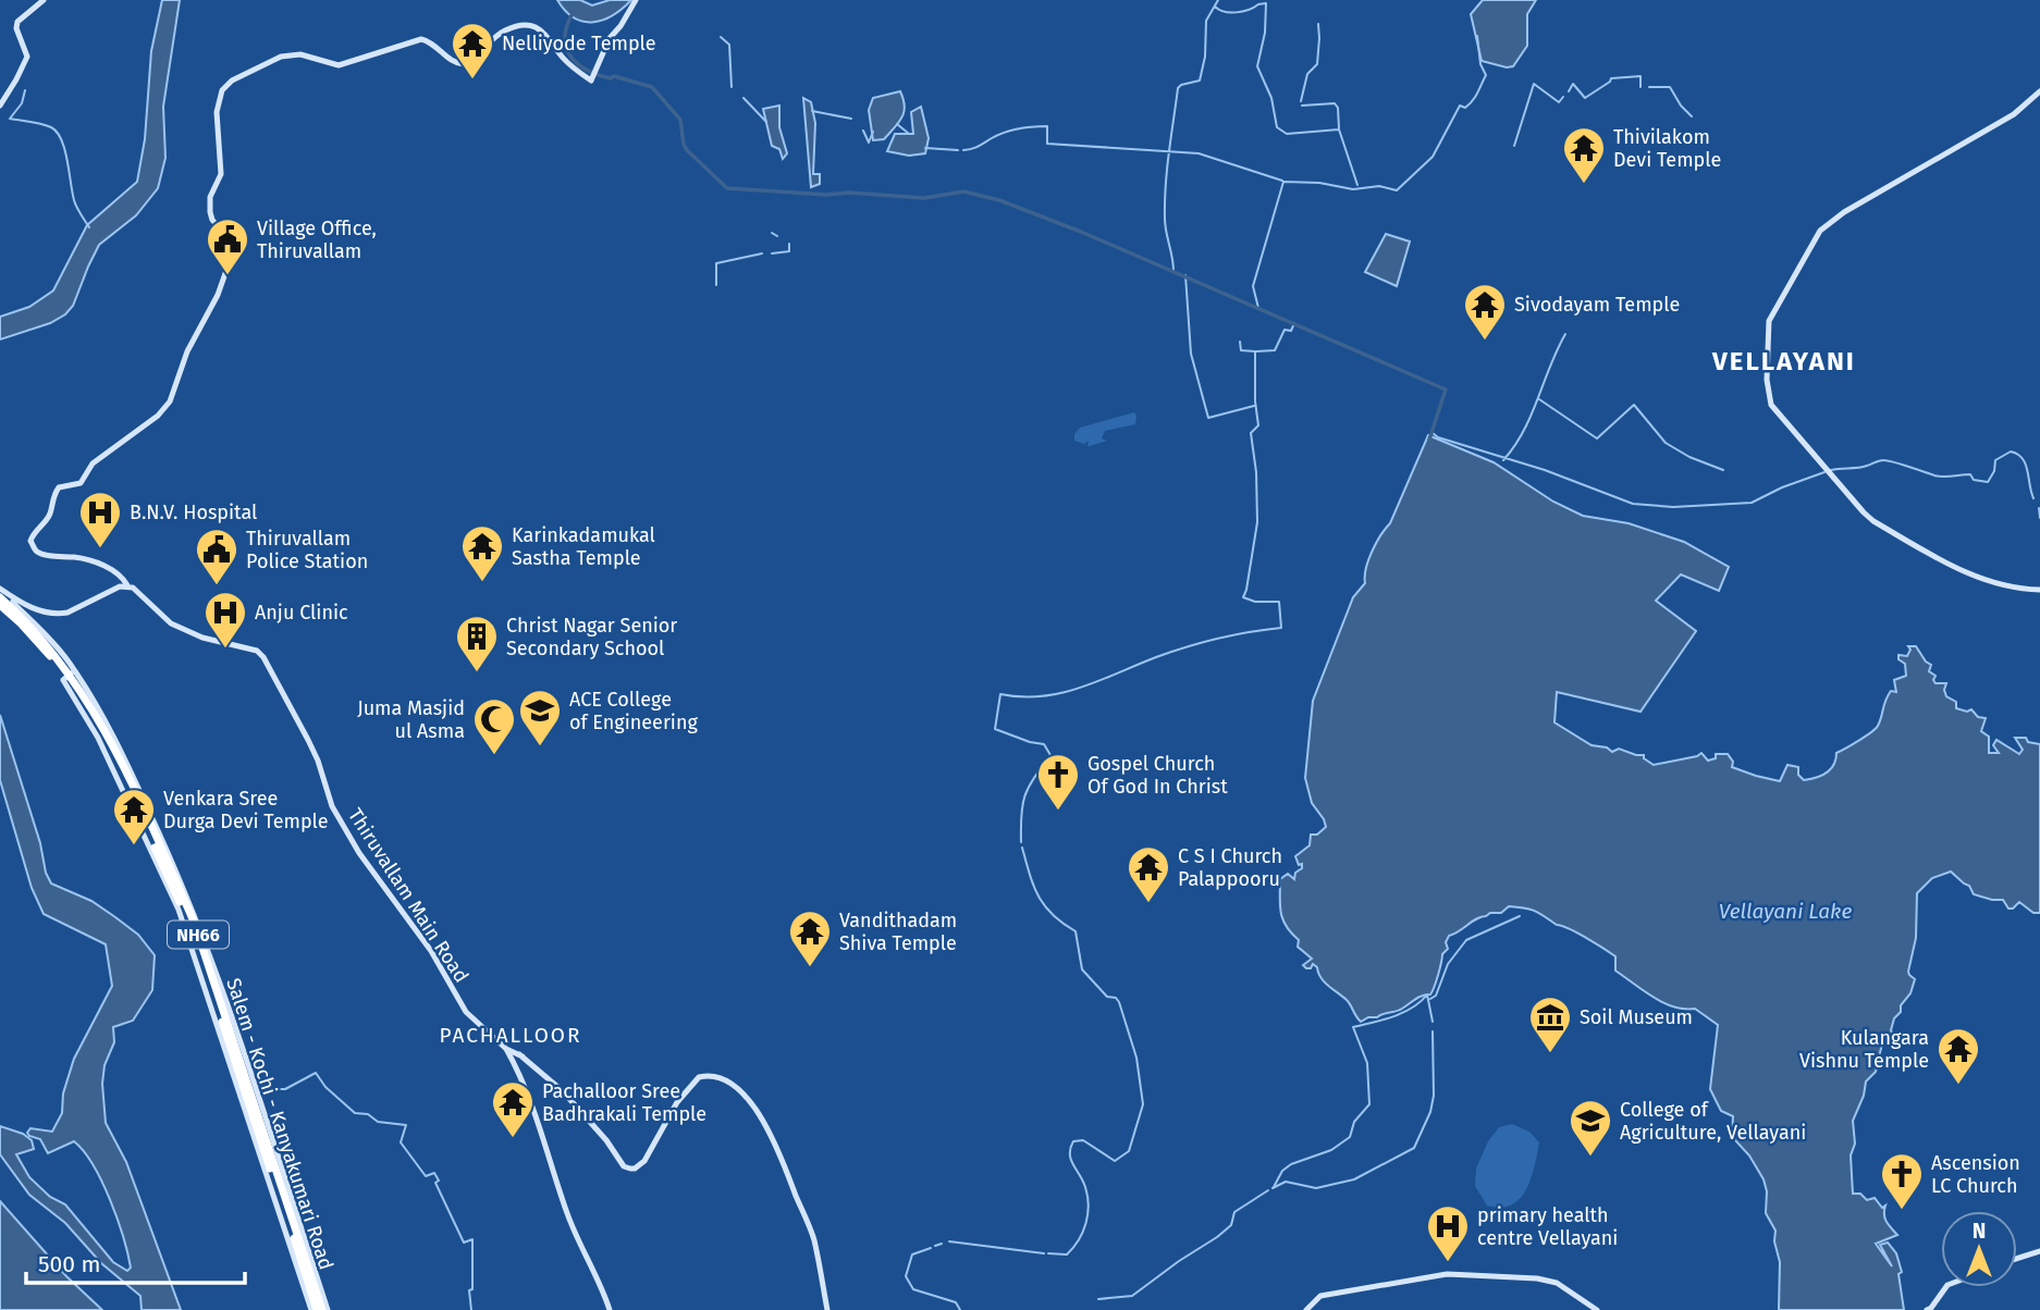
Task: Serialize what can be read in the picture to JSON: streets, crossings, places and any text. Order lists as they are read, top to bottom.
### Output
{
  "streets": {
    "highway": ["NH66", "Salem - Kochi - Kanyakumari Road"],
    "main road": ["Thiruvallam Main Road"]
  },
  "districts": ["VELLAYANI", "PACHALLOOR"],
  "water": ["Vellayani Lake"],
  "places": {
    "temple": [
      "Nelliyode Temple",
      "Thivilakom Devi Temple",
      "Sivodayam Temple",
      "Karinkadamukal Sastha Temple",
      "Venkara Sree Durga Devi Temple",
      "C S I Church Palappooru",
      "Vandithadam Shiva Temple",
      "Kulangara Vishnu Temple",
      "Pachalloor Sree Badhrakali Temple"
    ],
    "public building": ["Village Office, Thiruvallam", "Thiruvallam Police Station"],
    "hospital": ["B.N.V. Hospital", "Anju Clinic", "primary health centre Vellayani"],
    "building": ["Christ Nagar Senior Secondary School"],
    "school or university": ["ACE College of Engineering", "College of Agriculture, Vellayani"],
    "mosque": ["Juma Masjid ul Asma"],
    "church": ["Gospel Church Of God In Christ", "Ascension LC Church"],
    "museum": ["Soil Museum"]
  },
  "scale_bar": "500 m",
  "north": "top"
}
